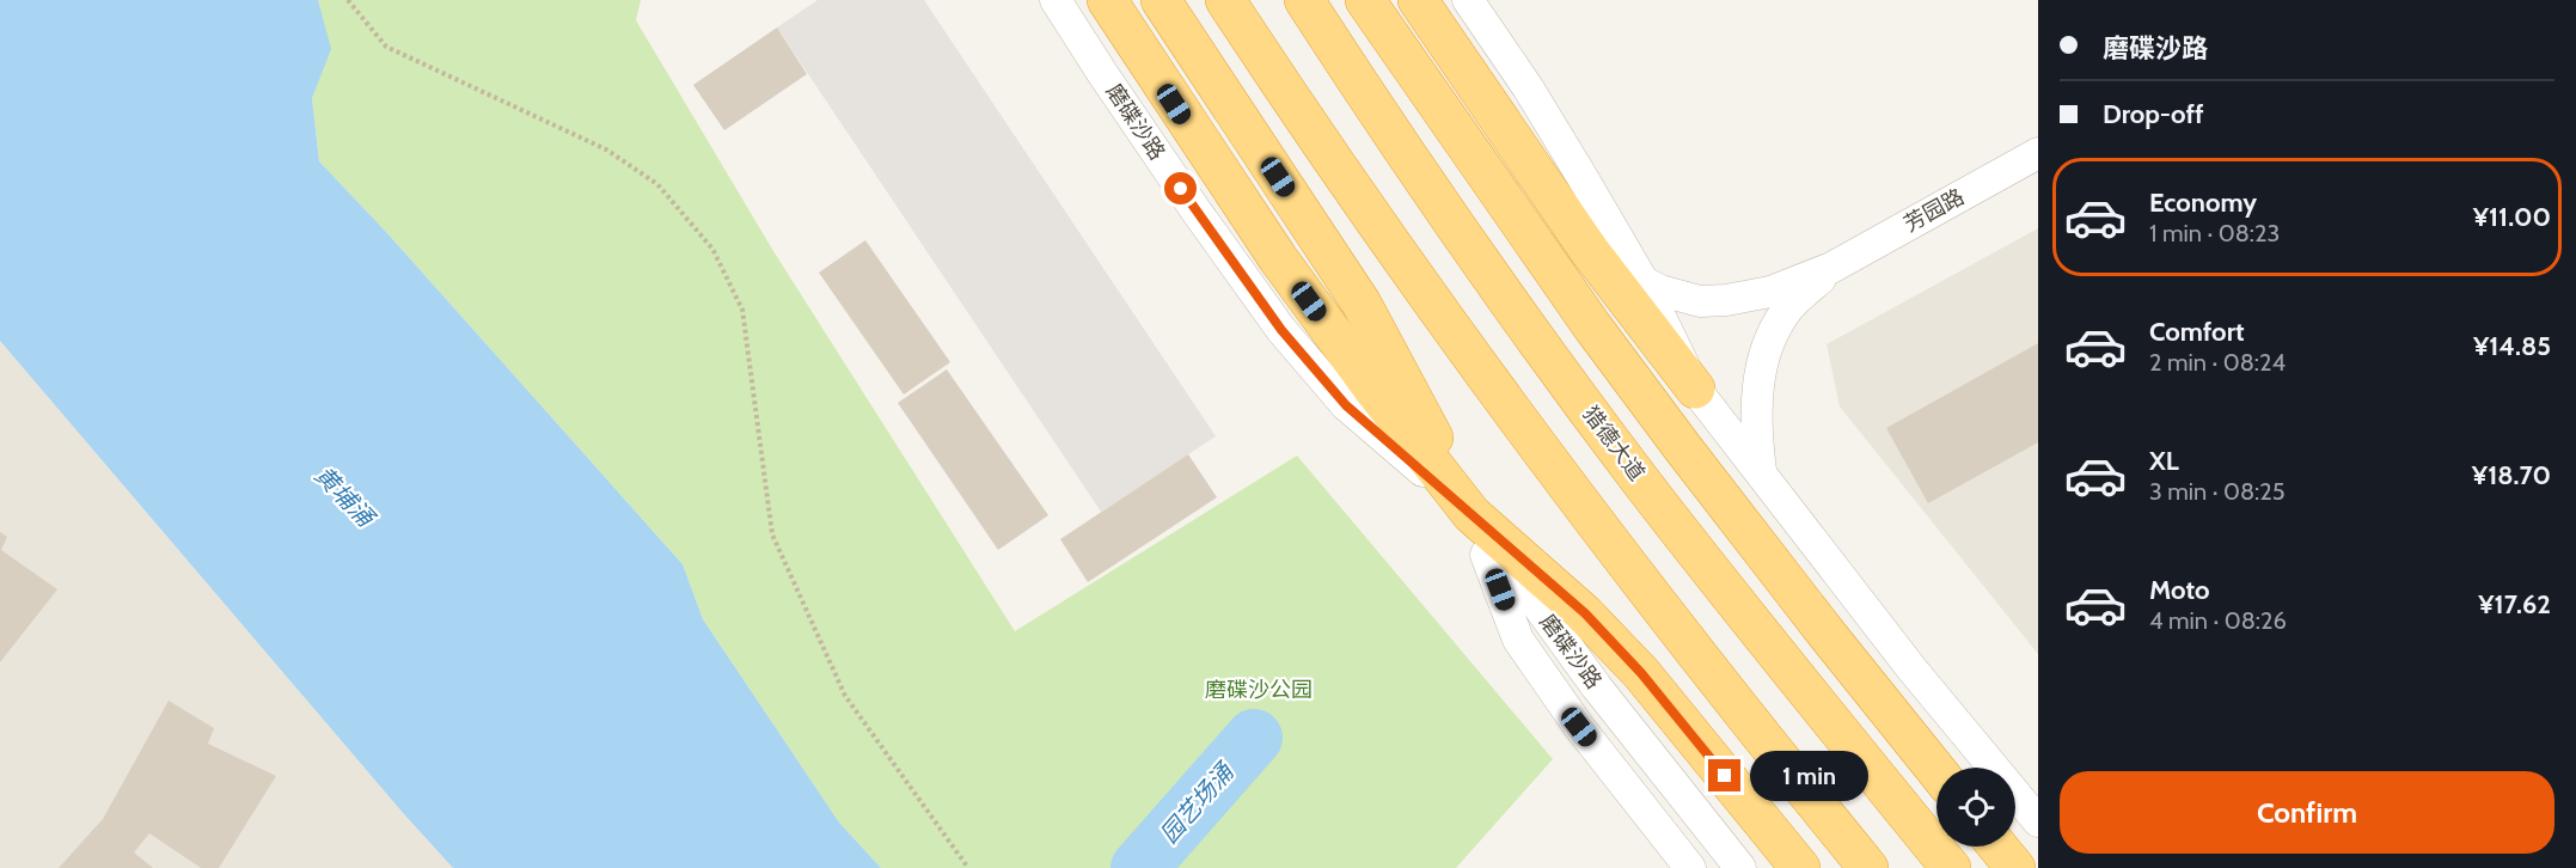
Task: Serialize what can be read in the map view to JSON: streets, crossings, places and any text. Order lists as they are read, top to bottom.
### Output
{
  "streets": {
    "highway": ["猎德大道"],
    "street": ["磨碟沙路", "芳园路"]
  },
  "water": ["黄埔涌", "园艺场涌"],
  "parks": ["磨碟沙公园"],
  "page": {
    "banner": ["磨碟沙路", "Drop-off"],
    "list": [
      {
        "name": "Economy",
        "note": "1 min · 08:23",
        "value": "¥11.00"
      },
      {
        "name": "Comfort",
        "note": "2 min · 08:24",
        "value": "¥14.85"
      },
      {
        "name": "XL",
        "note": "3 min · 08:25",
        "value": "¥18.70"
      },
      {
        "name": "Moto",
        "note": "4 min · 08:26",
        "value": "¥17.62"
      }
    ],
    "bubble": "1 min",
    "buttons": "Confirm"
  }
}
